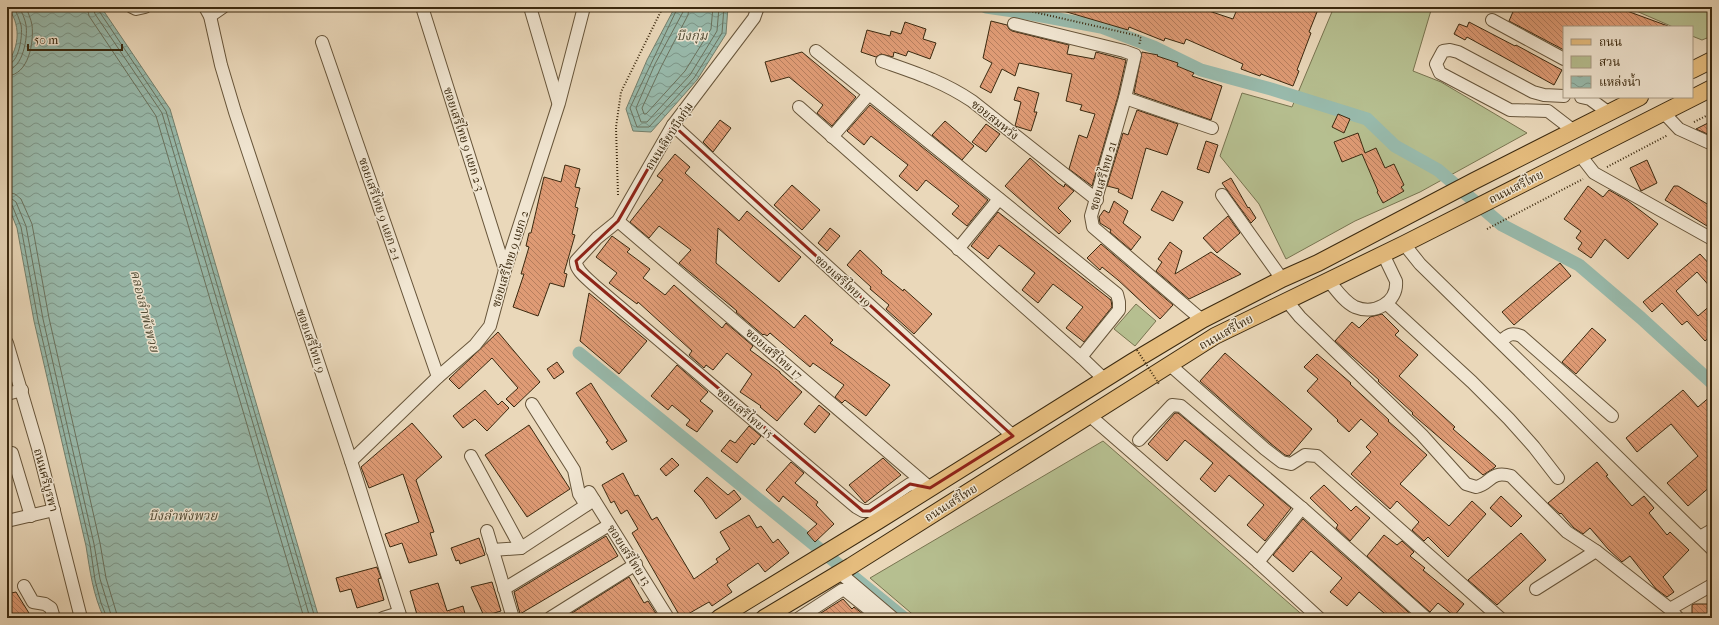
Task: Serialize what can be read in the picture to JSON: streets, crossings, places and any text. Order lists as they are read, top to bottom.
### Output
{
  "streets": {
    "main road": ["ถนนเสรีไทย"],
    "street": [
      "ซอยสมหวัง",
      "ถนนเลียบบึงกุ่ม",
      "ซอยเสรีไทย 9 แยก 2-3",
      "ซอยเสรีไทย 21",
      "ซอยเสรีไทย 9 แยก 2-1",
      "ซอยเสรีไทย 9 แยก 2",
      "ซอยเสรีไทย 19",
      "ซอยเสรีไทย 9",
      "ซอยเสรีไทย 17",
      "ซอยเสรีไทย 15",
      "ถนนศรีบูรพา",
      "ซอยเสรีไทย 13"
    ]
  },
  "crossings": [
    ["ซอยสมหวัง", "ซอยเสรีไทย 21"],
    ["ถนนเลียบบึงกุ่ม", "ซอยเสรีไทย 19"],
    ["ถนนเลียบบึงกุ่ม", "ซอยเสรีไทย 17"],
    ["ถนนเลียบบึงกุ่ม", "ซอยเสรีไทย 15"],
    ["ซอยเสรีไทย 9 แยก 2-3", "ซอยเสรีไทย 9 แยก 2"],
    ["ซอยเสรีไทย 21", "ถนนเสรีไทย"],
    ["ถนนเสรีไทย", "ซอยเสรีไทย 19"],
    ["ถนนเสรีไทย", "ซอยเสรีไทย 17"],
    ["ถนนเสรีไทย", "ซอยเสรีไทย 15"],
    ["ซอยเสรีไทย 9 แยก 2-1", "ซอยเสรีไทย 9 แยก 2"],
    ["ซอยเสรีไทย 9 แยก 2", "ซอยเสรีไทย 9"],
    ["ซอยเสรีไทย 17", "ซอยเสรีไทย 15"]
  ],
  "water": ["บึงกุ่ม", "คลองลำพังพวย", "บึงลำพังพวย"],
  "legend": ["ถนน", "สวน", "แหล่งน้ำ"],
  "scale_bar": "50 m"
}
